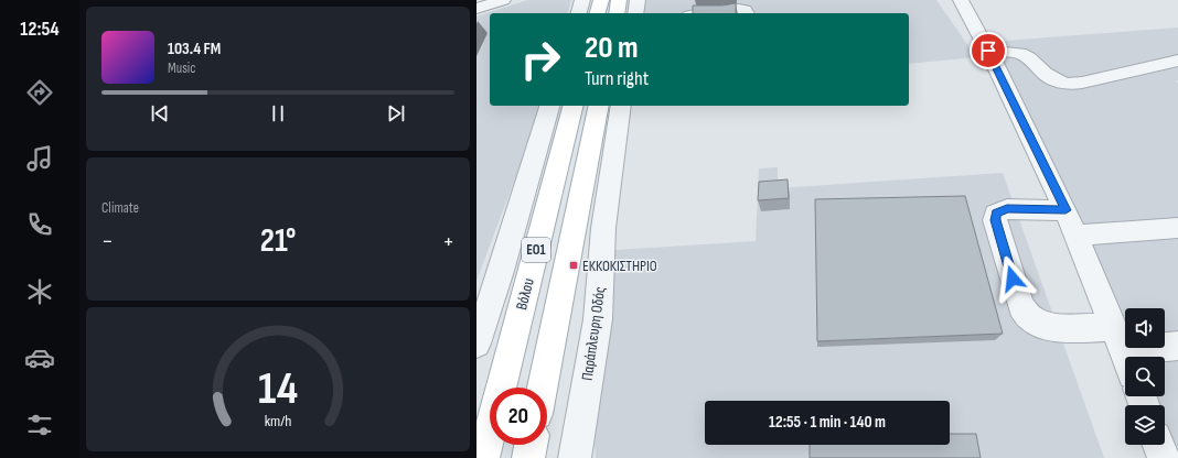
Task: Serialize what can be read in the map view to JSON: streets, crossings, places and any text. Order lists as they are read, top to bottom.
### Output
{
  "streets": {
    "main road": ["ΕΟ1", "Βόλου"],
    "street": ["Παράπλευρη Οδός"]
  },
  "places": {
    "transit": ["ΕΚΚΟΚΙΣΤΗΡΙΟ"]
  },
  "page": {
    "tabs": "12:54",
    "turn": ["20 m", "Turn right"],
    "song": ["103.4 FM", "Music"],
    "tile": "Climate",
    "heat": ["−", "21°", "+"],
    "limit": "20",
    "trip": "12:55 · 1 min · 140 m",
    "gauge": ["14", "km/h"]
  }
}
